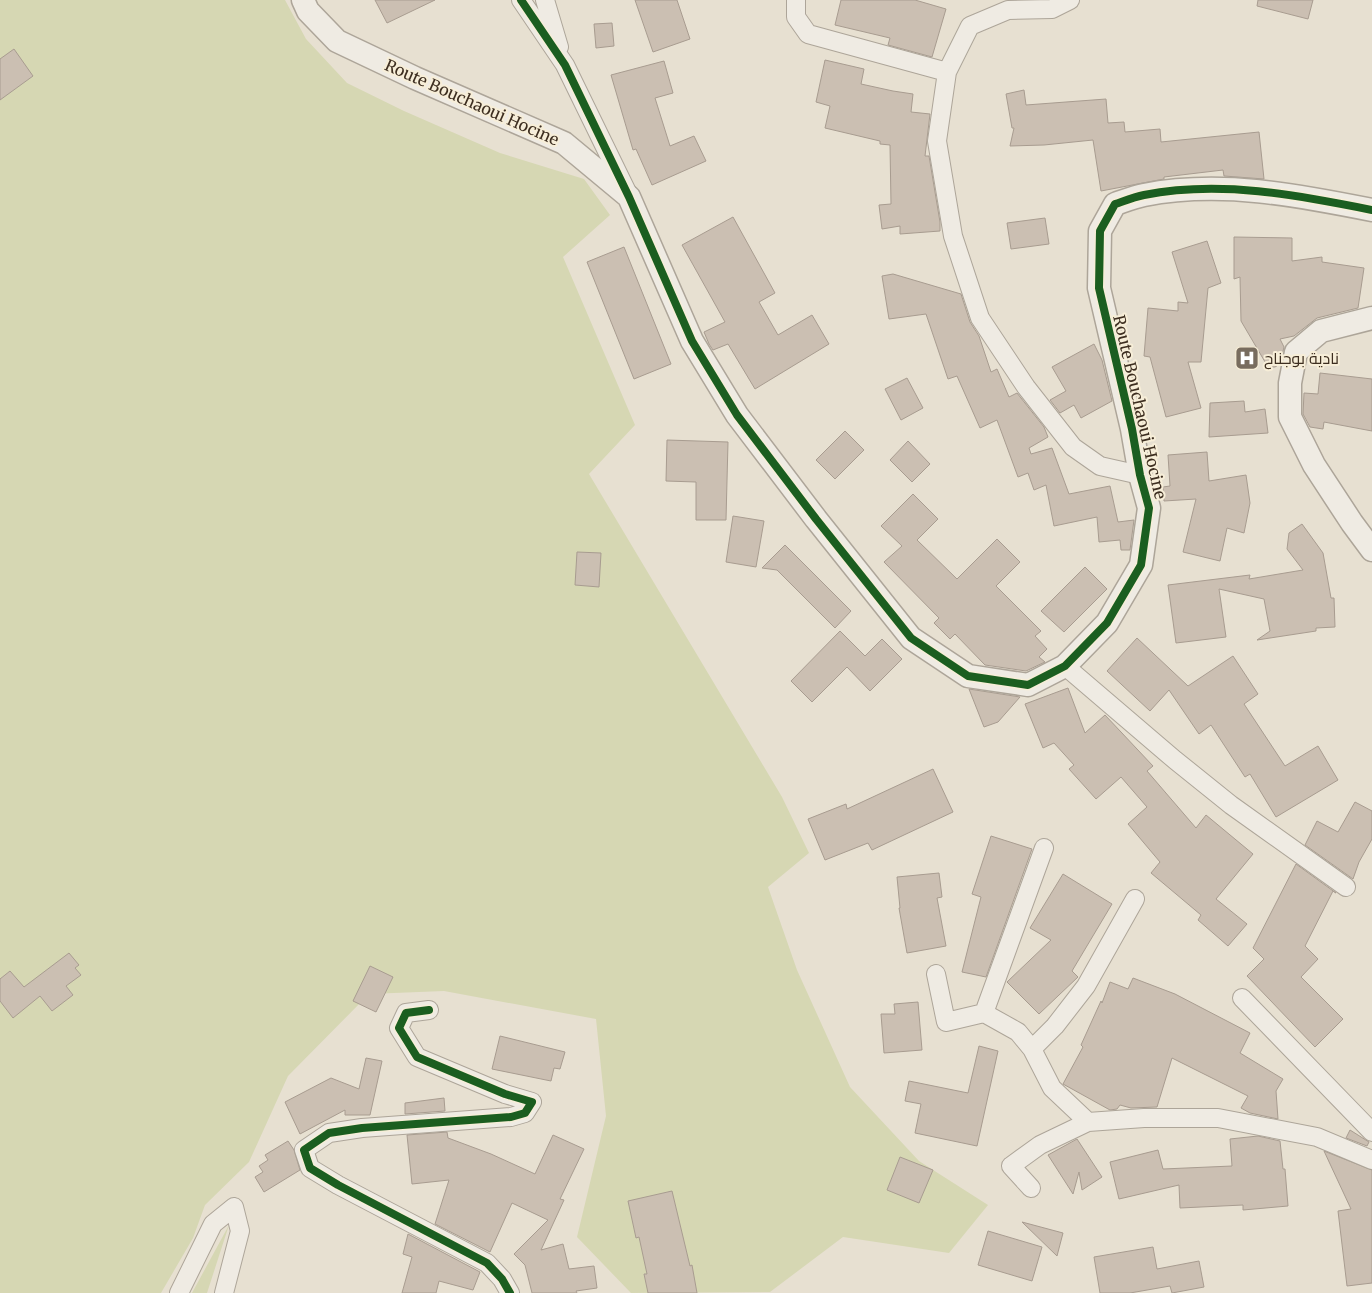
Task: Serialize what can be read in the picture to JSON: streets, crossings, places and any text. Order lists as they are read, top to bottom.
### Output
{
  "streets": {
    "street": ["Route Bouchaoui Hocine"]
  },
  "places": {
    "hospital": ["نادية بوجناح"]
  }
}
